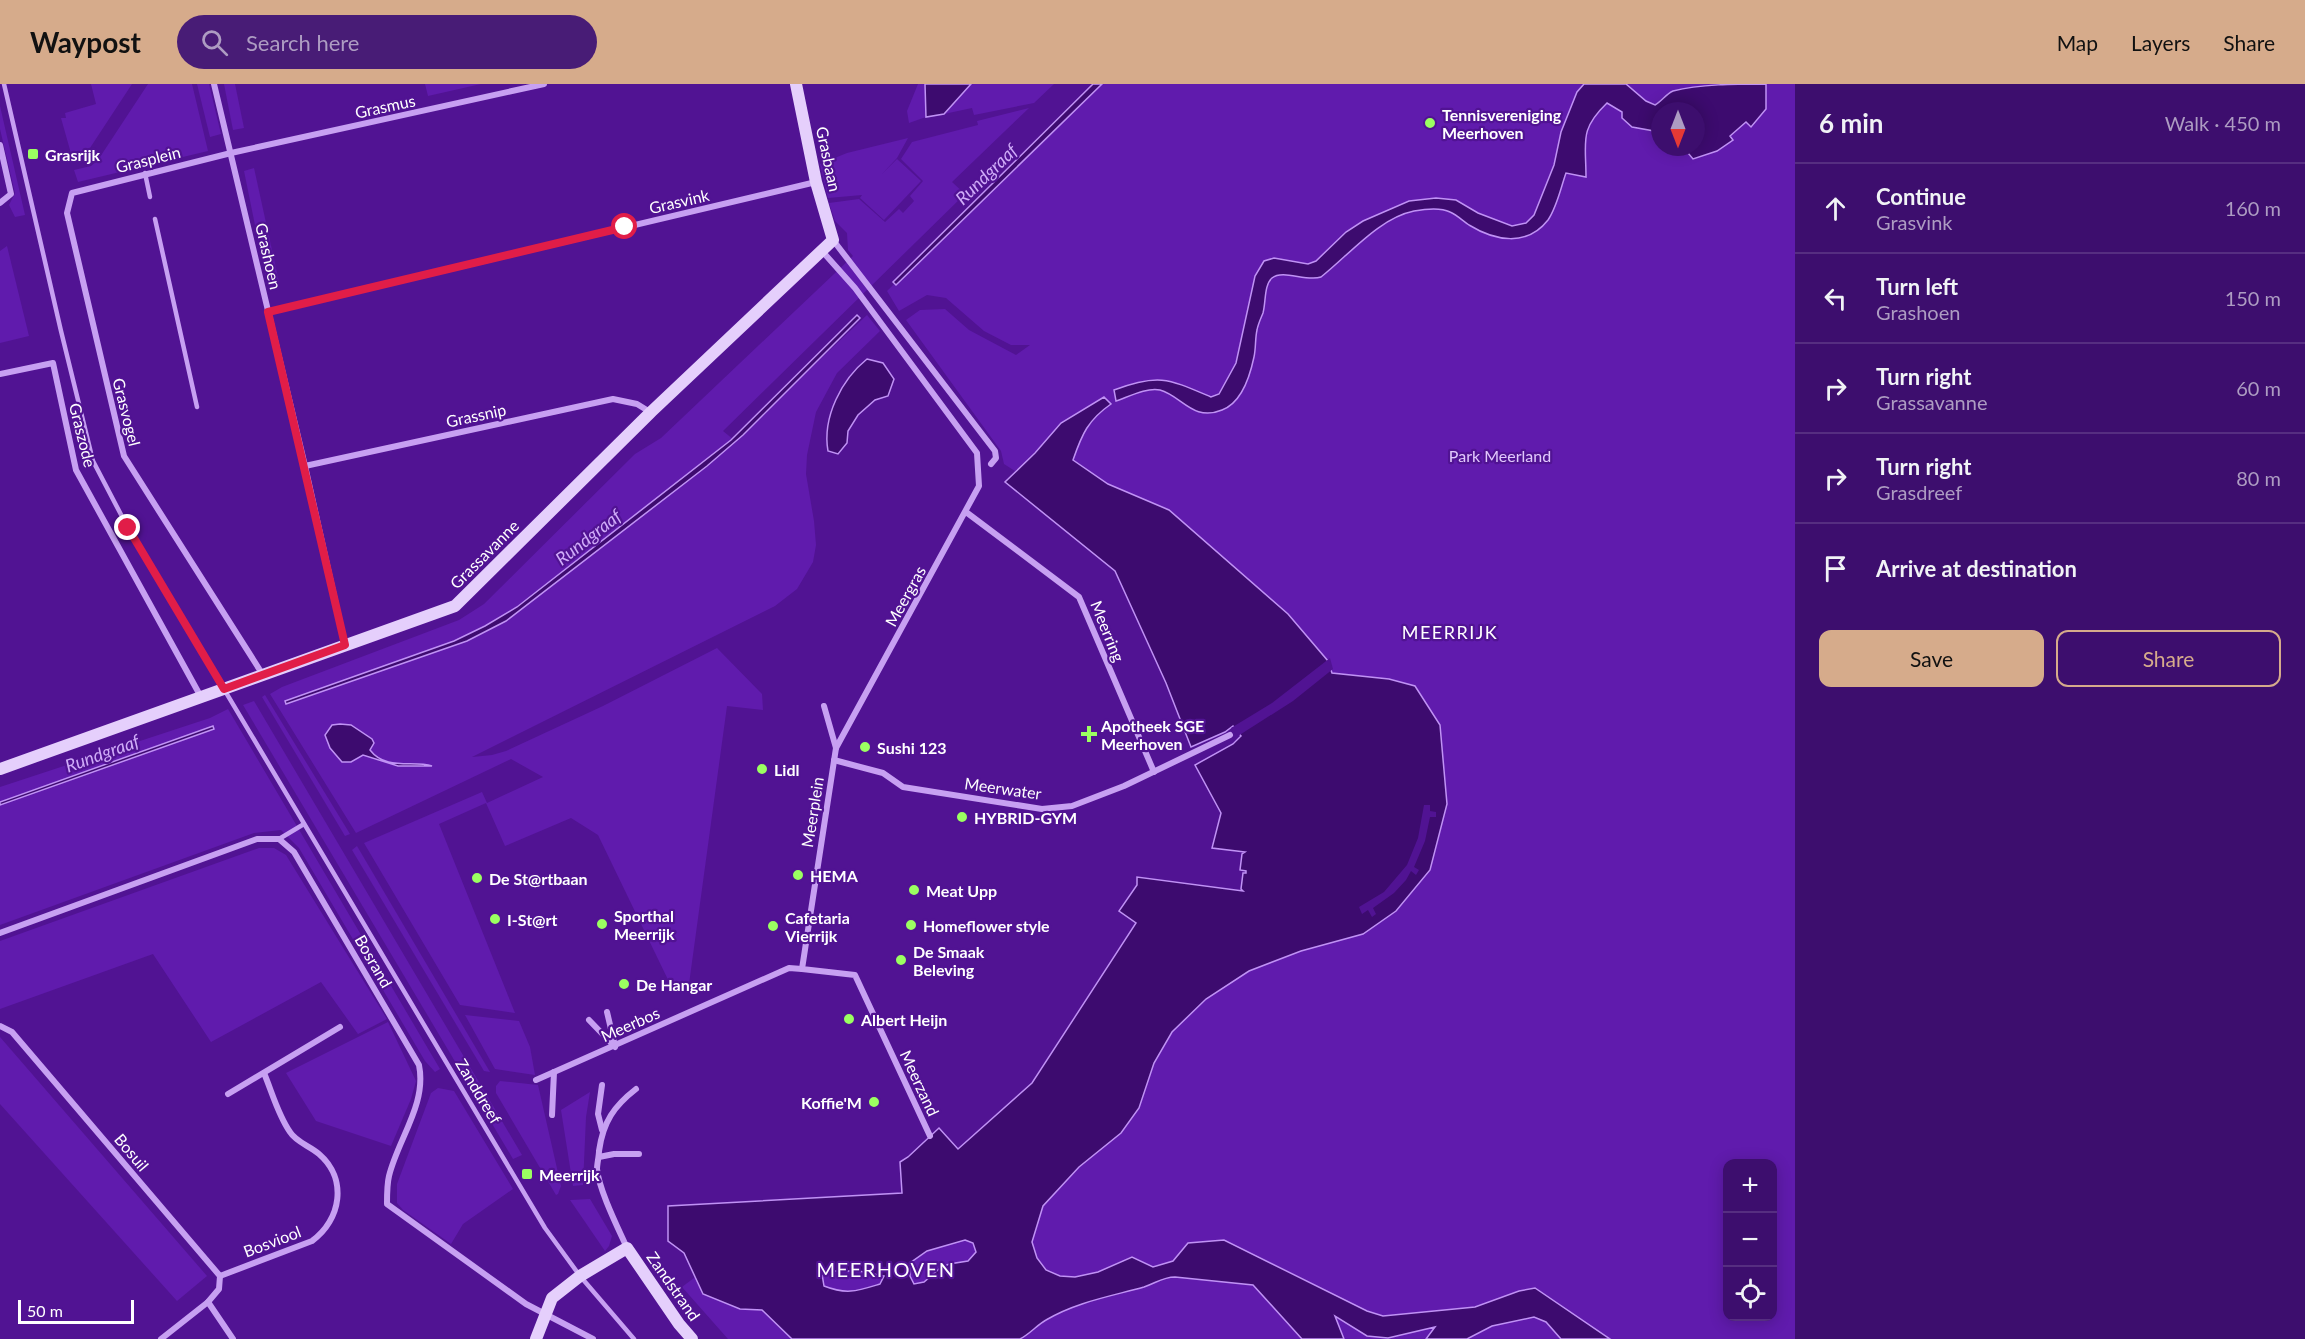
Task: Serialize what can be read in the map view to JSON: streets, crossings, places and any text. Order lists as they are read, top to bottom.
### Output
{
  "streets": {
    "street": [
      "Grasmus",
      "Grasplein",
      "Grasbaan",
      "Grasvink",
      "Grashoen",
      "Grasvogel",
      "Grassnip",
      "Graszode",
      "Grassavanne",
      "Meergras",
      "Meerring",
      "Meerwater",
      "Meerplein",
      "Bosrand",
      "Meerbos",
      "Meerzand",
      "Bosuil",
      "Bosviool",
      "Zandstrand"
    ],
    "lane": ["Zanddreef"]
  },
  "crossings": [
    ["Grasmus", "Grasplein"],
    ["Grasmus", "Grashoen"],
    ["Grasplein", "Grashoen"],
    ["Grasplein", "Grasvogel"],
    ["Grasbaan", "Grasvink"],
    ["Grasbaan", "Grassavanne"],
    ["Grasvink", "Grashoen"],
    ["Grashoen", "Grassnip"],
    ["Grashoen", "Grassavanne"],
    ["Grasvogel", "Grassavanne"],
    ["Grassnip", "Grassavanne"],
    ["Graszode", "Grassavanne"],
    ["Grassavanne", "Meergras"],
    ["Grassavanne", "Zanddreef"],
    ["Meergras", "Meerring"],
    ["Meergras", "Meerplein"],
    ["Meerring", "Meerwater"],
    ["Meerwater", "Meerplein"],
    ["Meerplein", "Meerbos"],
    ["Meerplein", "Meerzand"],
    ["Bosrand", "Zandstrand"],
    ["Meerbos", "Meerzand"],
    ["Zanddreef", "Zandstrand"],
    ["Bosuil", "Bosviool"]
  ],
  "districts": ["MEERRIJK", "MEERHOVEN"],
  "water": ["Rundgraaf"],
  "parks": ["Park Meerland"],
  "places": {
    "other": [
      "Tennisvereniging Meerhoven",
      "Sushi 123",
      "Lidl",
      "HYBRID-GYM",
      "HEMA",
      "De St@rtbaan",
      "Meat Upp",
      "I-St@rt",
      "Sporthal Meerrijk",
      "Homeflower style",
      "Cafetaria Vierrijk",
      "De Smaak Beleving",
      "De Hangar",
      "Albert Heijn",
      "Koffie'M"
    ],
    "transit": ["Grasrijk", "Meerrijk"],
    "health": ["Apotheek SGE Meerhoven"]
  },
  "scale_bar": "50 m",
  "north": "bottom",
  "page": {
    "header": "Waypost",
    "search": "Search here",
    "nav": ["Map", "Layers", "Share"],
    "heading": ["6 min", "Walk · 450 m"],
    "list": [
      ["Continue", "Grasvink", "160 m"],
      ["Turn left", "Grashoen", "150 m"],
      ["Turn right", "Grassavanne", "60 m"],
      ["Turn right", "Grasdreef", "80 m"],
      "Arrive at destination"
    ],
    "buttons": ["Save", "Share"],
    "map_buttons": ["+", "−"],
    "scale": "50 m"
  }
}
